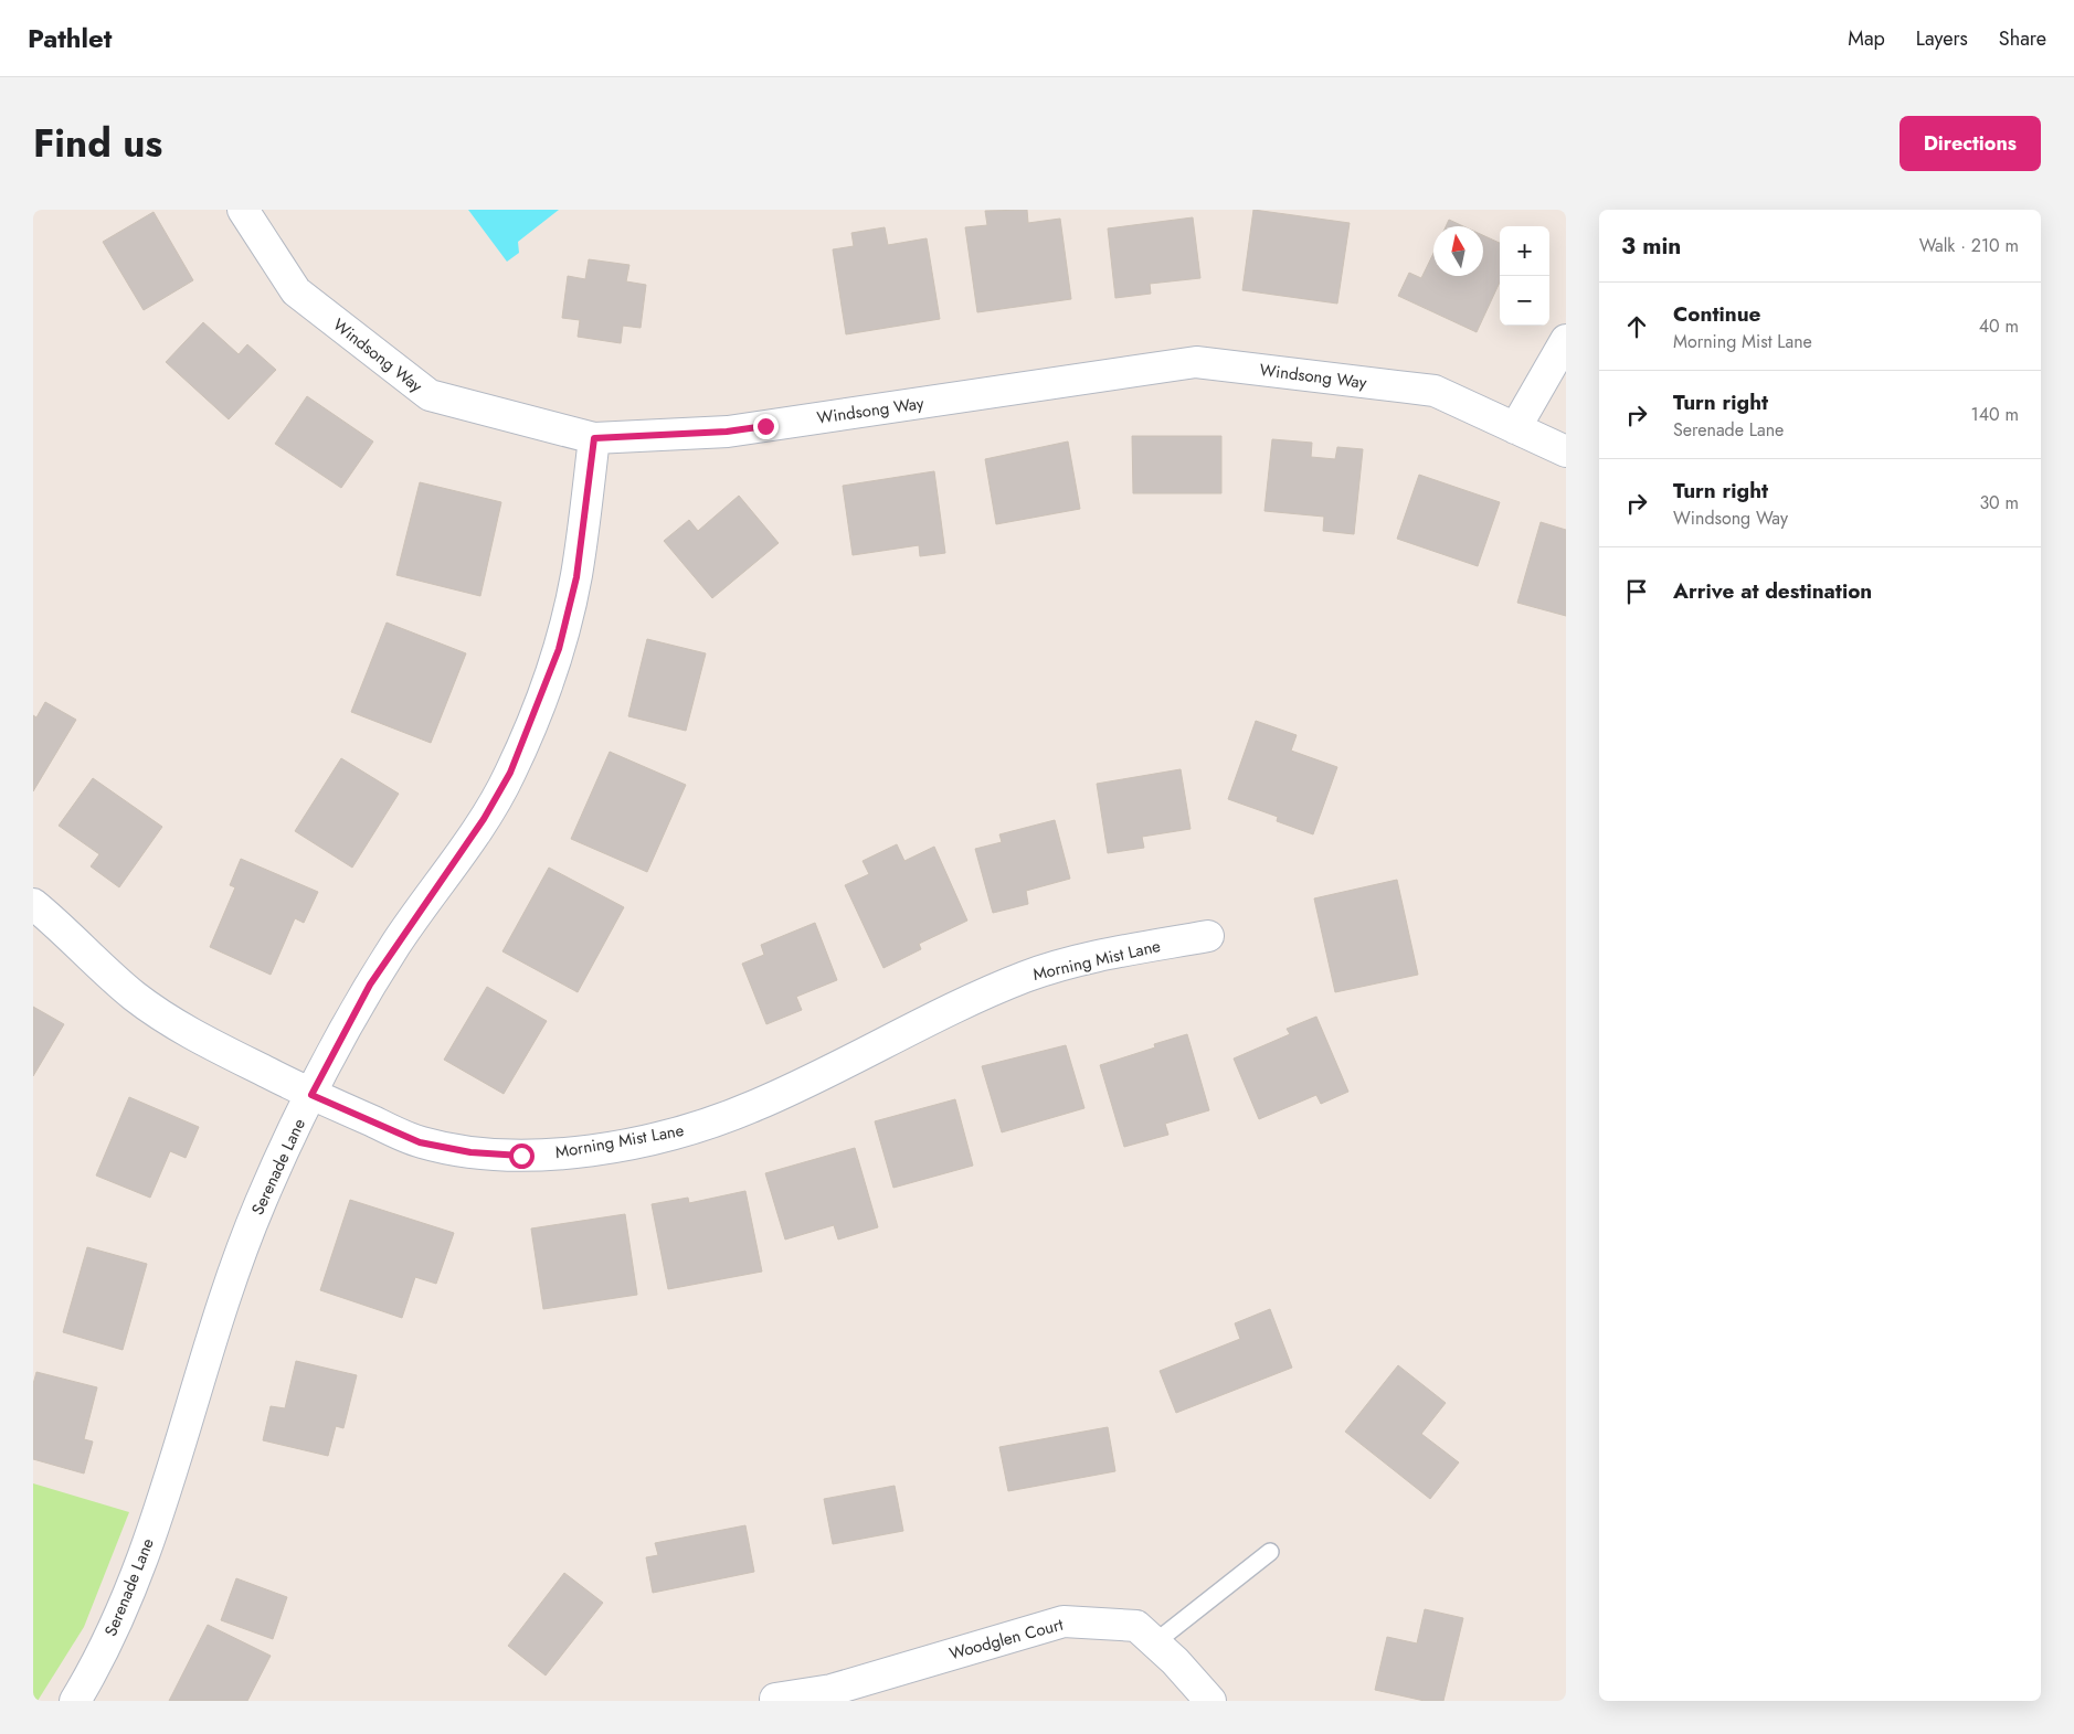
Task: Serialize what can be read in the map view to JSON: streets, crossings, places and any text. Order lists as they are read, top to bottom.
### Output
{
  "streets": {
    "street": [
      "Windsong Way",
      "Morning Mist Lane",
      "Serenade Lane",
      "Woodglen Court"
    ]
  },
  "crossings": [
    ["Windsong Way", "Serenade Lane"],
    ["Morning Mist Lane", "Serenade Lane"]
  ],
  "north": "top",
  "page": {
    "header": "Pathlet",
    "nav": ["Map", "Layers", "Share"],
    "title": "Find us",
    "buttons": "Directions",
    "heading": ["3 min", "Walk · 210 m"],
    "map_buttons": ["+", "−"],
    "list": [
      ["Continue", "Morning Mist Lane", "40 m"],
      ["Turn right", "Serenade Lane", "140 m"],
      ["Turn right", "Windsong Way", "30 m"],
      "Arrive at destination"
    ]
  }
}
